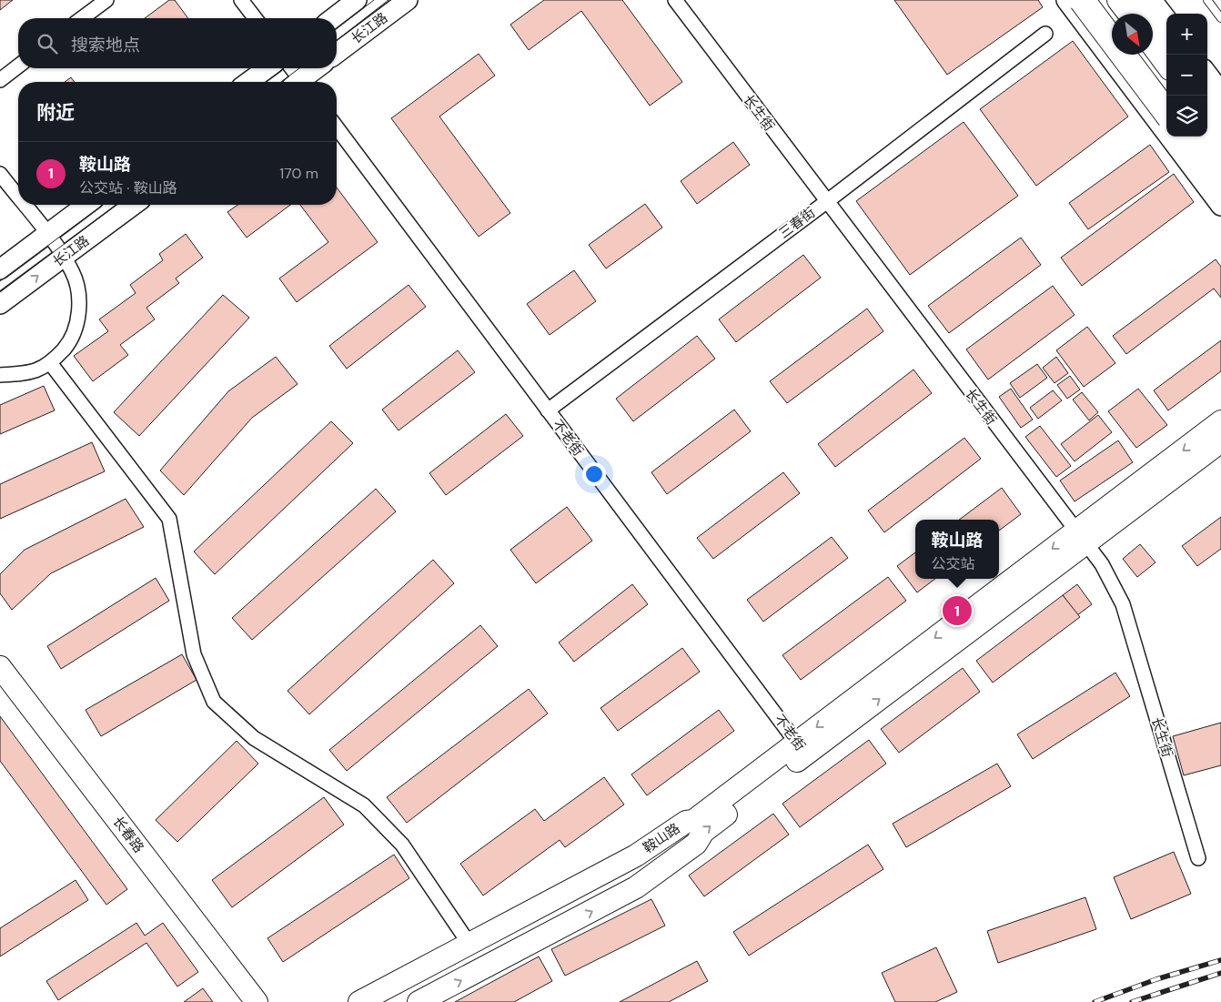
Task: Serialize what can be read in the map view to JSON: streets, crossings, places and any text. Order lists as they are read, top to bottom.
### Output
{
  "streets": {
    "main road": ["长江路", "长春路", "鞍山路"],
    "street": ["长生街", "三春街", "不老街"]
  },
  "crossings": [
    ["长生街", "三春街"],
    ["长生街", "鞍山路"],
    ["三春街", "不老街"],
    ["不老街", "鞍山路"]
  ],
  "north": "bottom right",
  "page": {
    "map_buttons": ["+", "−"],
    "search": "搜索地点",
    "heading": "附近",
    "list": [
      {
        "mark": "1",
        "name": "鞍山路",
        "note": "公交站 · 鞍山路",
        "value": "170 m"
      }
    ],
    "popup": ["鞍山路", "公交站"],
    "pins": "1"
  }
}
